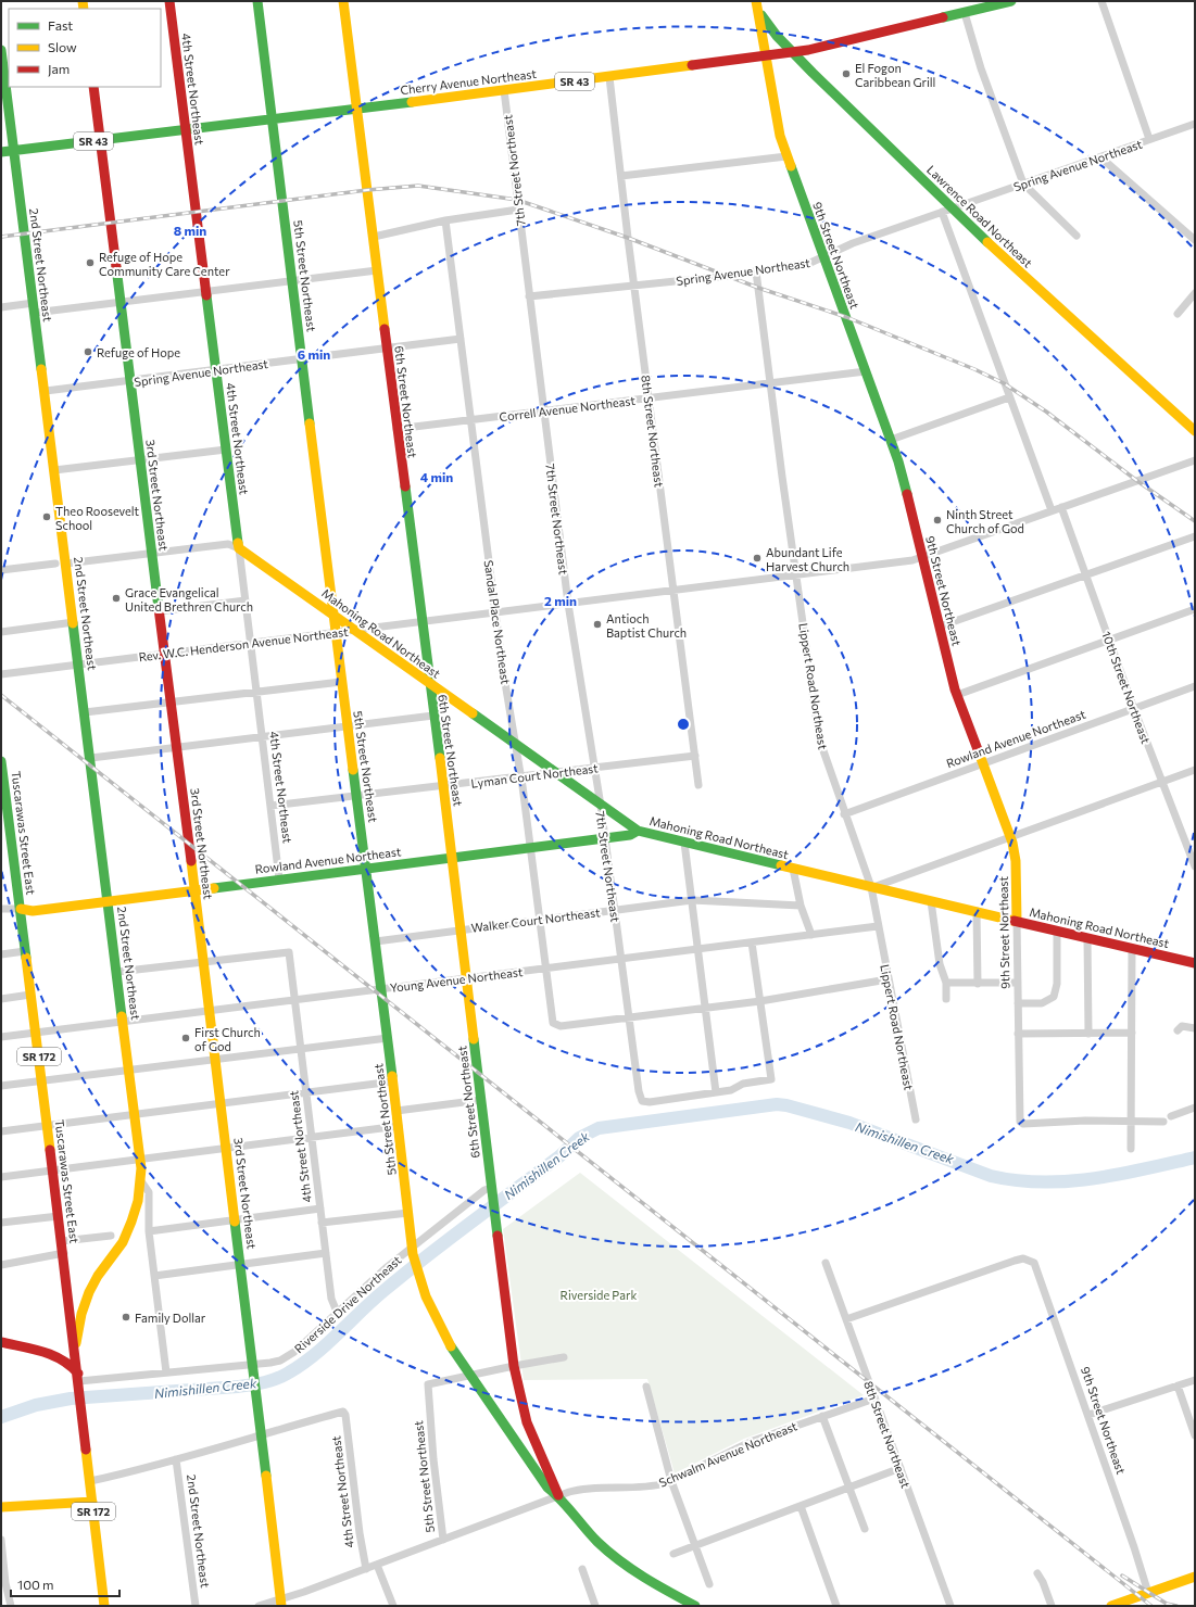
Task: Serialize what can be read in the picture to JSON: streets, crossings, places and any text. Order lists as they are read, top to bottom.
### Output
{
  "streets": {
    "main road": [
      "Cherry Avenue Northeast",
      "SR 43",
      "4th Street Northeast",
      "Lawrence Road Northeast",
      "9th Street Northeast",
      "2nd Street Northeast",
      "5th Street Northeast",
      "6th Street Northeast",
      "3rd Street Northeast",
      "Mahoning Road Northeast",
      "Rowland Avenue Northeast",
      "Tuscarawas Street East",
      "SR 172"
    ],
    "street": [
      "Spring Avenue Northeast",
      "7th Street Northeast",
      "Correll Avenue Northeast",
      "8th Street Northeast",
      "Sandal Place Northeast",
      "Rev. W.C. Henderson Avenue Northeast",
      "Lippert Road Northeast",
      "10th Street Northeast",
      "Lyman Court Northeast",
      "Walker Court Northeast",
      "Young Avenue Northeast",
      "Riverside Drive Northeast",
      "Schwalm Avenue Northeast"
    ]
  },
  "crossings": [
    ["Cherry Avenue Northeast", "4th Street Northeast"],
    ["Cherry Avenue Northeast", "7th Street Northeast"],
    ["Cherry Avenue Northeast", "Lawrence Road Northeast"],
    ["Cherry Avenue Northeast", "9th Street Northeast"],
    ["Cherry Avenue Northeast", "2nd Street Northeast"],
    ["Cherry Avenue Northeast", "5th Street Northeast"],
    ["Cherry Avenue Northeast", "6th Street Northeast"],
    ["Cherry Avenue Northeast", "8th Street Northeast"],
    ["Cherry Avenue Northeast", "3rd Street Northeast"],
    ["4th Street Northeast", "Spring Avenue Northeast"],
    ["4th Street Northeast", "3rd Street Northeast"],
    ["4th Street Northeast", "Mahoning Road Northeast"],
    ["4th Street Northeast", "Rev. W.C. Henderson Avenue Northeast"],
    ["4th Street Northeast", "Rowland Avenue Northeast"],
    ["4th Street Northeast", "Lyman Court Northeast"],
    ["4th Street Northeast", "Young Avenue Northeast"],
    ["4th Street Northeast", "Riverside Drive Northeast"],
    ["4th Street Northeast", "Schwalm Avenue Northeast"],
    ["Spring Avenue Northeast", "7th Street Northeast"],
    ["Spring Avenue Northeast", "Lawrence Road Northeast"],
    ["Spring Avenue Northeast", "9th Street Northeast"],
    ["Spring Avenue Northeast", "2nd Street Northeast"],
    ["Spring Avenue Northeast", "5th Street Northeast"],
    ["Spring Avenue Northeast", "6th Street Northeast"],
    ["Spring Avenue Northeast", "8th Street Northeast"],
    ["Spring Avenue Northeast", "3rd Street Northeast"],
    ["Spring Avenue Northeast", "Sandal Place Northeast"],
    ["Spring Avenue Northeast", "Lippert Road Northeast"],
    ["7th Street Northeast", "Correll Avenue Northeast"],
    ["7th Street Northeast", "Sandal Place Northeast"],
    ["7th Street Northeast", "Mahoning Road Northeast"],
    ["7th Street Northeast", "Rev. W.C. Henderson Avenue Northeast"],
    ["7th Street Northeast", "Rowland Avenue Northeast"],
    ["7th Street Northeast", "Lyman Court Northeast"],
    ["7th Street Northeast", "Walker Court Northeast"],
    ["7th Street Northeast", "Young Avenue Northeast"],
    ["Lawrence Road Northeast", "9th Street Northeast"],
    ["9th Street Northeast", "Correll Avenue Northeast"],
    ["9th Street Northeast", "8th Street Northeast"],
    ["9th Street Northeast", "Mahoning Road Northeast"],
    ["9th Street Northeast", "Rev. W.C. Henderson Avenue Northeast"],
    ["9th Street Northeast", "Rowland Avenue Northeast"],
    ["2nd Street Northeast", "Rev. W.C. Henderson Avenue Northeast"],
    ["2nd Street Northeast", "Rowland Avenue Northeast"],
    ["2nd Street Northeast", "Tuscarawas Street East"],
    ["2nd Street Northeast", "Young Avenue Northeast"],
    ["2nd Street Northeast", "Riverside Drive Northeast"],
    ["5th Street Northeast", "6th Street Northeast"],
    ["5th Street Northeast", "Mahoning Road Northeast"],
    ["5th Street Northeast", "Rev. W.C. Henderson Avenue Northeast"],
    ["5th Street Northeast", "Rowland Avenue Northeast"],
    ["5th Street Northeast", "Lyman Court Northeast"],
    ["5th Street Northeast", "Walker Court Northeast"],
    ["5th Street Northeast", "Young Avenue Northeast"],
    ["5th Street Northeast", "Riverside Drive Northeast"],
    ["5th Street Northeast", "Schwalm Avenue Northeast"],
    ["6th Street Northeast", "Correll Avenue Northeast"],
    ["6th Street Northeast", "Mahoning Road Northeast"],
    ["6th Street Northeast", "Rev. W.C. Henderson Avenue Northeast"],
    ["6th Street Northeast", "Rowland Avenue Northeast"],
    ["6th Street Northeast", "Lyman Court Northeast"],
    ["6th Street Northeast", "Walker Court Northeast"],
    ["6th Street Northeast", "Young Avenue Northeast"],
    ["6th Street Northeast", "Riverside Drive Northeast"],
    ["6th Street Northeast", "Schwalm Avenue Northeast"],
    ["Correll Avenue Northeast", "8th Street Northeast"],
    ["Correll Avenue Northeast", "Sandal Place Northeast"],
    ["Correll Avenue Northeast", "Lippert Road Northeast"],
    ["8th Street Northeast", "Rev. W.C. Henderson Avenue Northeast"],
    ["8th Street Northeast", "Lyman Court Northeast"],
    ["8th Street Northeast", "Schwalm Avenue Northeast"],
    ["3rd Street Northeast", "Rev. W.C. Henderson Avenue Northeast"],
    ["3rd Street Northeast", "Rowland Avenue Northeast"],
    ["3rd Street Northeast", "Young Avenue Northeast"],
    ["3rd Street Northeast", "Riverside Drive Northeast"],
    ["3rd Street Northeast", "Schwalm Avenue Northeast"],
    ["Sandal Place Northeast", "Mahoning Road Northeast"],
    ["Sandal Place Northeast", "Rev. W.C. Henderson Avenue Northeast"],
    ["Sandal Place Northeast", "Rowland Avenue Northeast"],
    ["Sandal Place Northeast", "Lyman Court Northeast"],
    ["Sandal Place Northeast", "Walker Court Northeast"],
    ["Sandal Place Northeast", "Young Avenue Northeast"],
    ["Mahoning Road Northeast", "Rev. W.C. Henderson Avenue Northeast"],
    ["Mahoning Road Northeast", "Lippert Road Northeast"],
    ["Mahoning Road Northeast", "Rowland Avenue Northeast"],
    ["Mahoning Road Northeast", "Lyman Court Northeast"],
    ["Rev. W.C. Henderson Avenue Northeast", "Lippert Road Northeast"],
    ["Rev. W.C. Henderson Avenue Northeast", "10th Street Northeast"],
    ["Lippert Road Northeast", "Rowland Avenue Northeast"],
    ["Lippert Road Northeast", "Young Avenue Northeast"],
    ["10th Street Northeast", "Rowland Avenue Northeast"],
    ["Rowland Avenue Northeast", "Tuscarawas Street East"],
    ["Tuscarawas Street East", "Young Avenue Northeast"],
    ["Tuscarawas Street East", "Riverside Drive Northeast"]
  ],
  "water": ["Nimishillen Creek"],
  "parks": ["Riverside Park"],
  "places": [
    "El Fogon Caribbean Grill",
    "Refuge of Hope Community Care Center",
    "Refuge of Hope",
    "Theo Roosevelt School",
    "Ninth Street Church of God",
    "Abundant Life Harvest Church",
    "Grace Evangelical United Brethren Church",
    "Antioch Baptist Church",
    "First Church of God",
    "Family Dollar"
  ],
  "legend": ["Fast", "Slow", "Jam"],
  "scale_bar": "100 m",
  "rings": [
    "8 min",
    "6 min",
    "4 min",
    "2 min"
  ]
}
